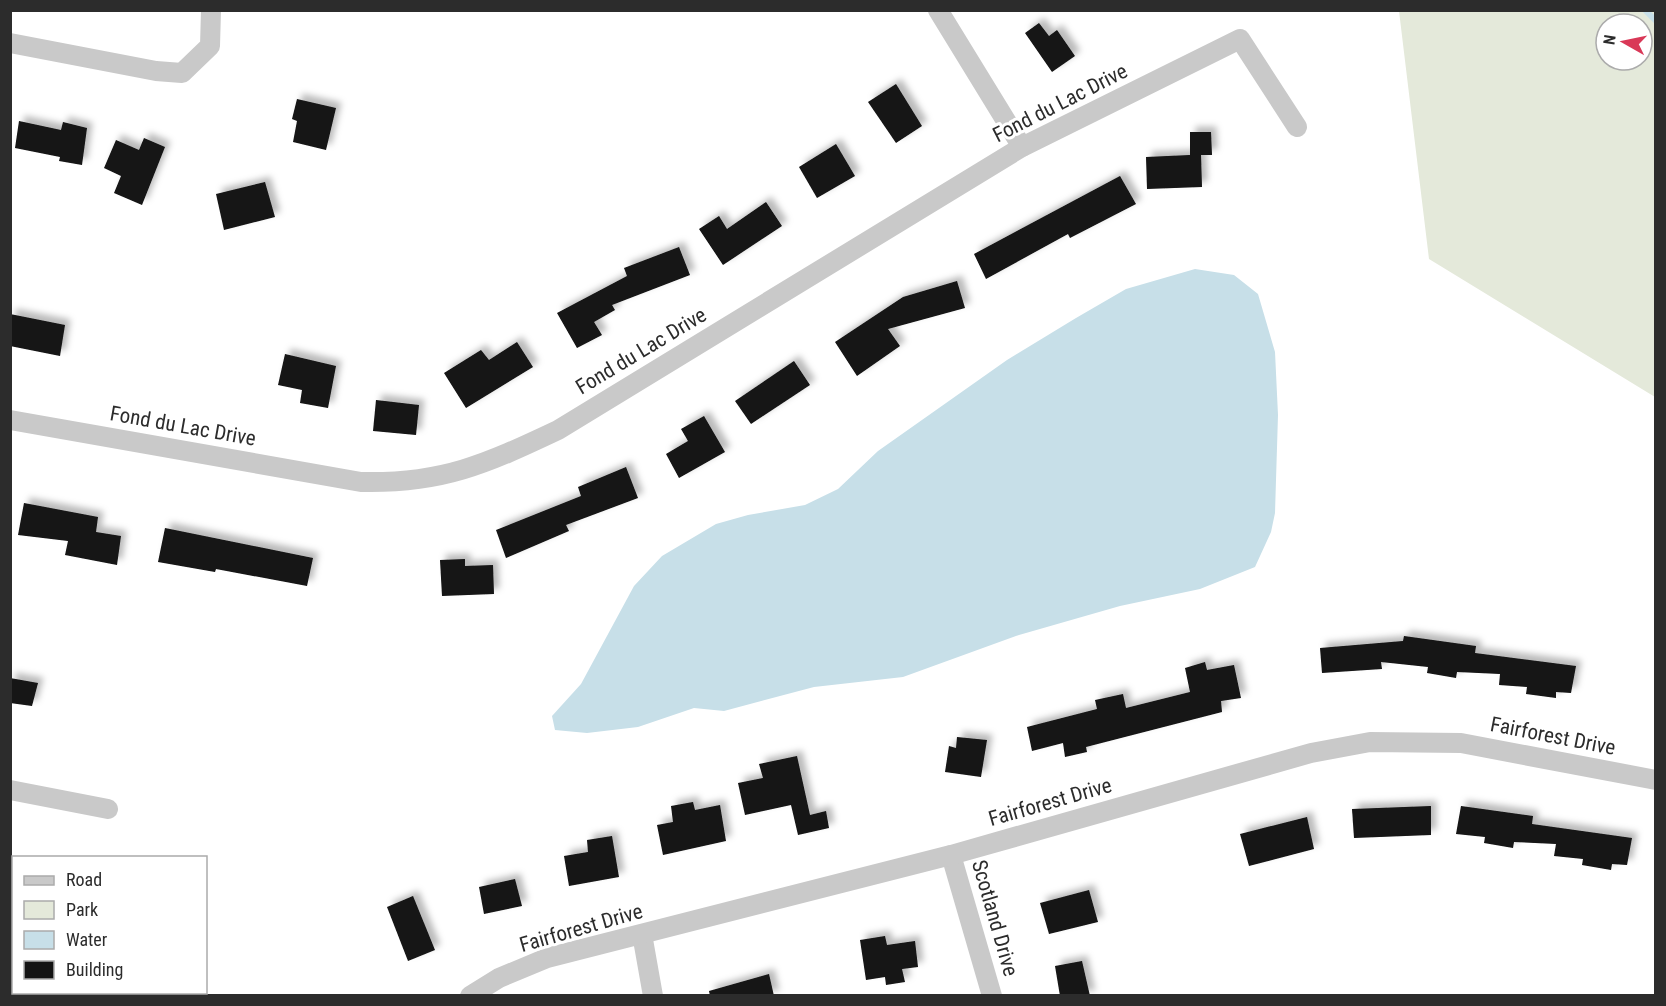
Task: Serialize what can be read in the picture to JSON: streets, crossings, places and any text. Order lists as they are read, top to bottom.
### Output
{
  "streets": {
    "street": ["Fond du Lac Drive", "Fairforest Drive", "Scotland Drive"]
  },
  "crossings": [
    ["Fairforest Drive", "Scotland Drive"]
  ],
  "legend": [
    "Road",
    "Park",
    "Water",
    "Building"
  ],
  "north": "left"
}
